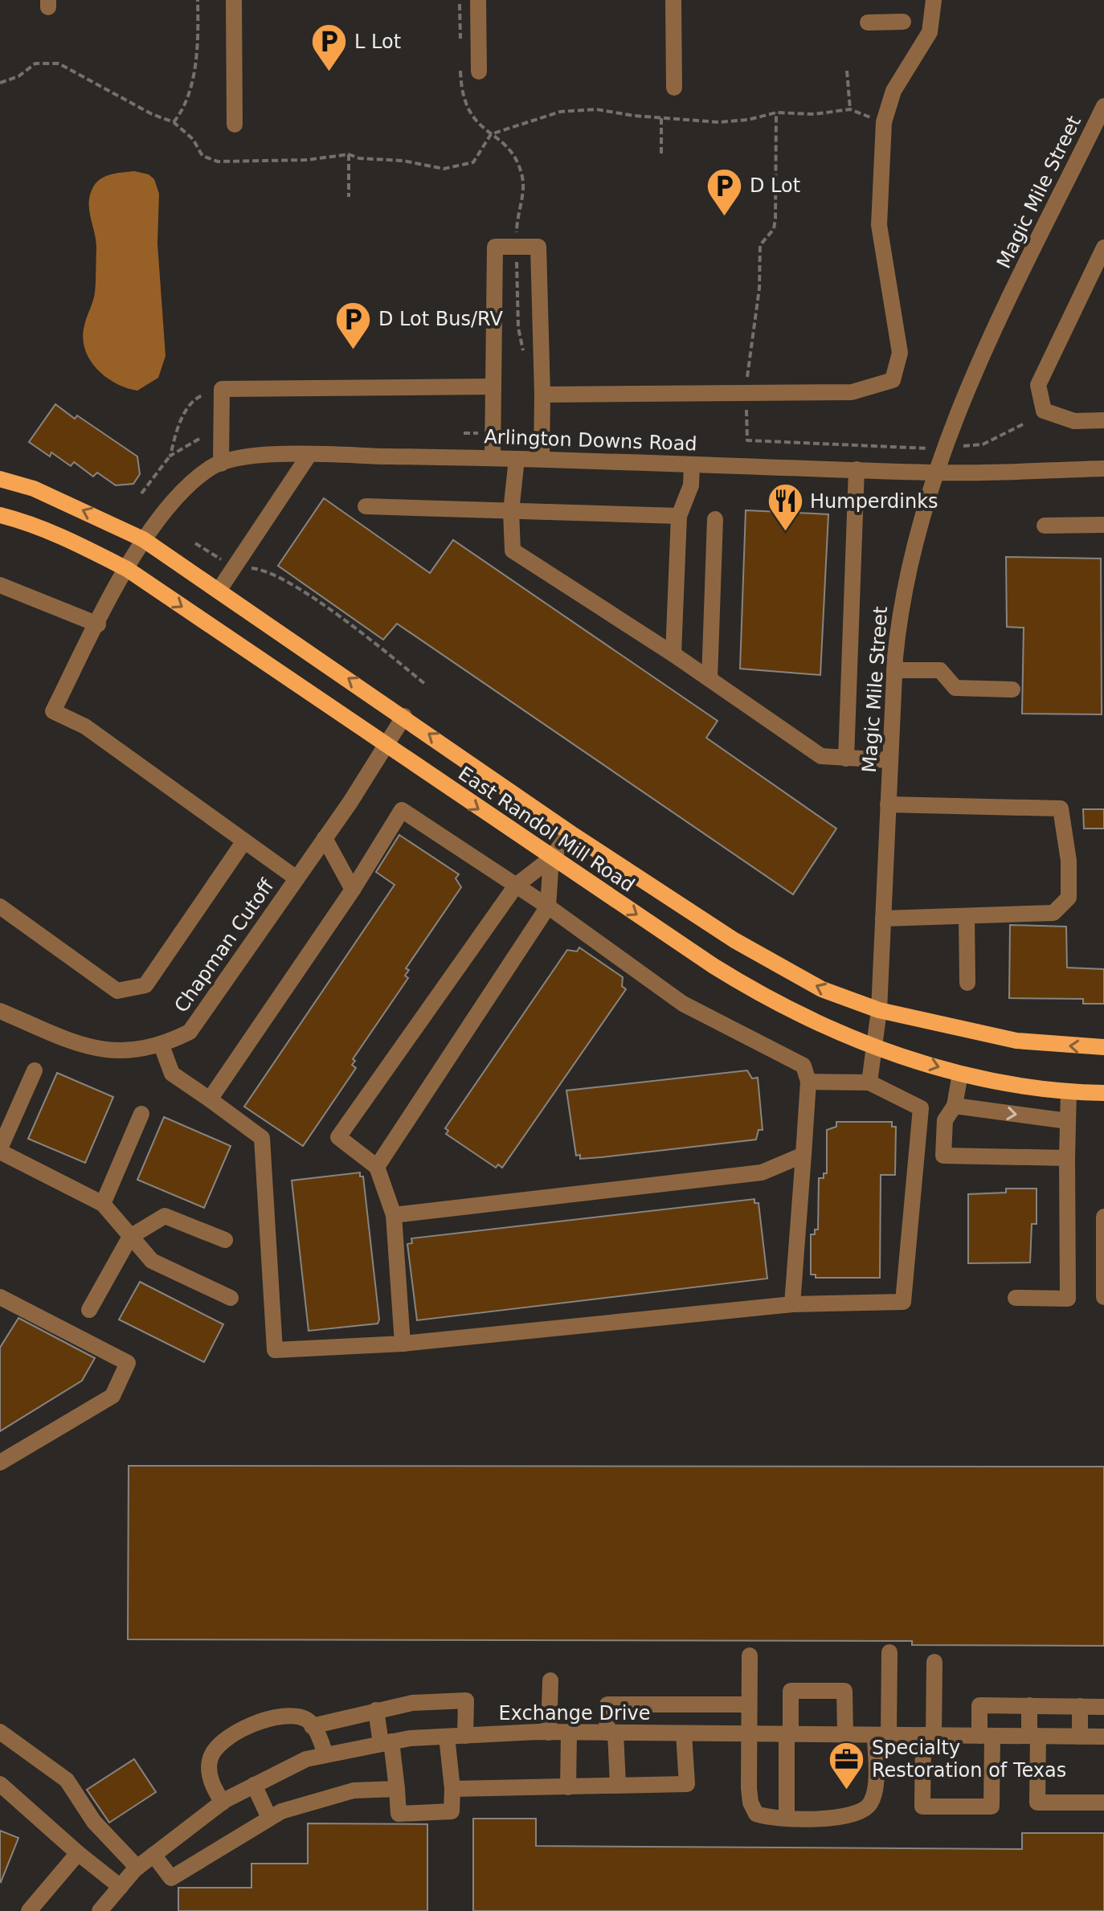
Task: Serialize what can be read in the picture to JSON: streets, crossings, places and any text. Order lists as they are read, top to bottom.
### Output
{
  "streets": {
    "main road": ["East Randol Mill Road"],
    "street": [
      "Magic Mile Street",
      "Arlington Downs Road",
      "Chapman Cutoff",
      "Exchange Drive"
    ]
  },
  "crossings": [
    ["Magic Mile Street", "Arlington Downs Road"],
    ["Magic Mile Street", "East Randol Mill Road"],
    ["Arlington Downs Road", "East Randol Mill Road"],
    ["East Randol Mill Road", "Chapman Cutoff"]
  ],
  "places": {
    "parking": ["L Lot", "D Lot", "D Lot Bus/RV"],
    "restaurant": ["Humperdinks"],
    "office": ["Specialty Restoration of Texas"]
  }
}
